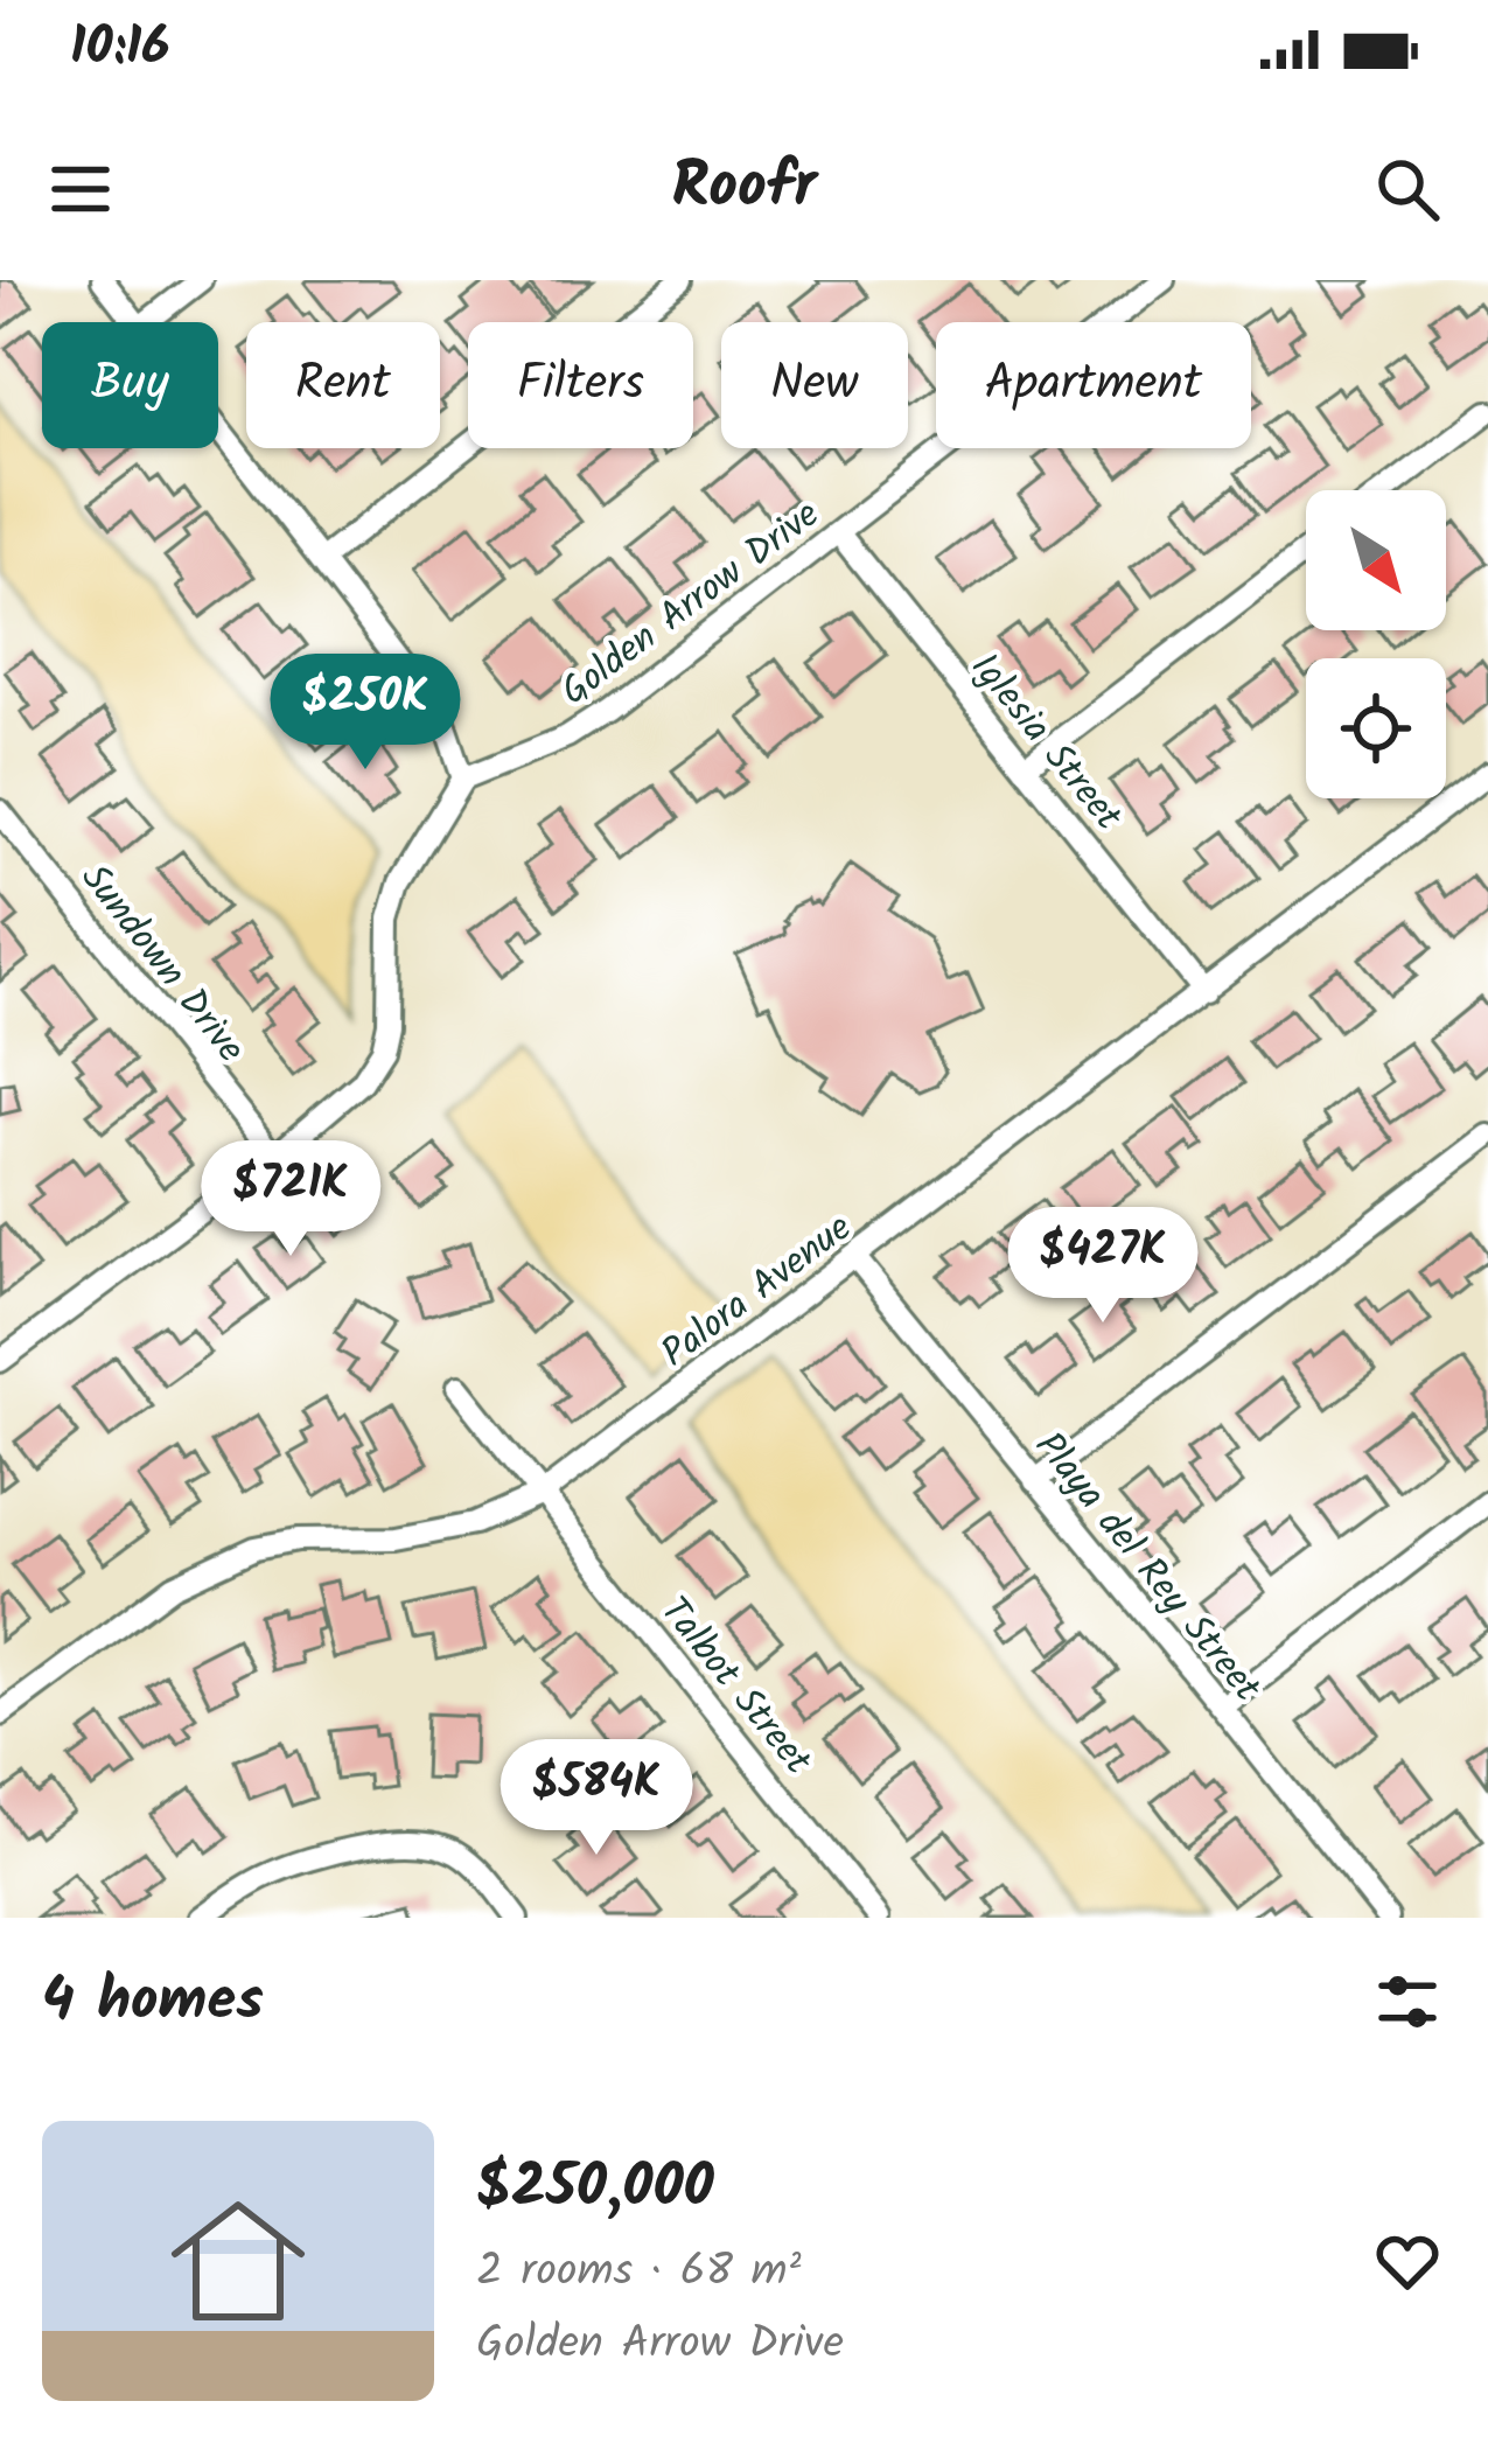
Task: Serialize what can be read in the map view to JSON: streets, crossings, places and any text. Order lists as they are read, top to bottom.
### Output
{
  "streets": {
    "street": [
      "Golden Arrow Drive",
      "Iglesia Street",
      "Sundown Drive",
      "Palora Avenue",
      "Playa del Rey Street",
      "Talbot Street"
    ]
  },
  "crossings": [
    ["Golden Arrow Drive", "Iglesia Street"],
    ["Iglesia Street", "Palora Avenue"],
    ["Palora Avenue", "Playa del Rey Street"],
    ["Palora Avenue", "Talbot Street"]
  ],
  "north": "bottom right",
  "page": {
    "status": "10:16",
    "header": "Roofr",
    "chip": [
      "Buy",
      "Rent",
      "Filters",
      "New",
      "Apartment"
    ],
    "price": [
      "$250K",
      "$721K",
      "$427K",
      "$584K"
    ],
    "heading": "4 homes",
    "list": [
      {
        "name": "$250,000",
        "note": "2 rooms · 68 m² · Golden Arrow Drive"
      }
    ]
  }
}
